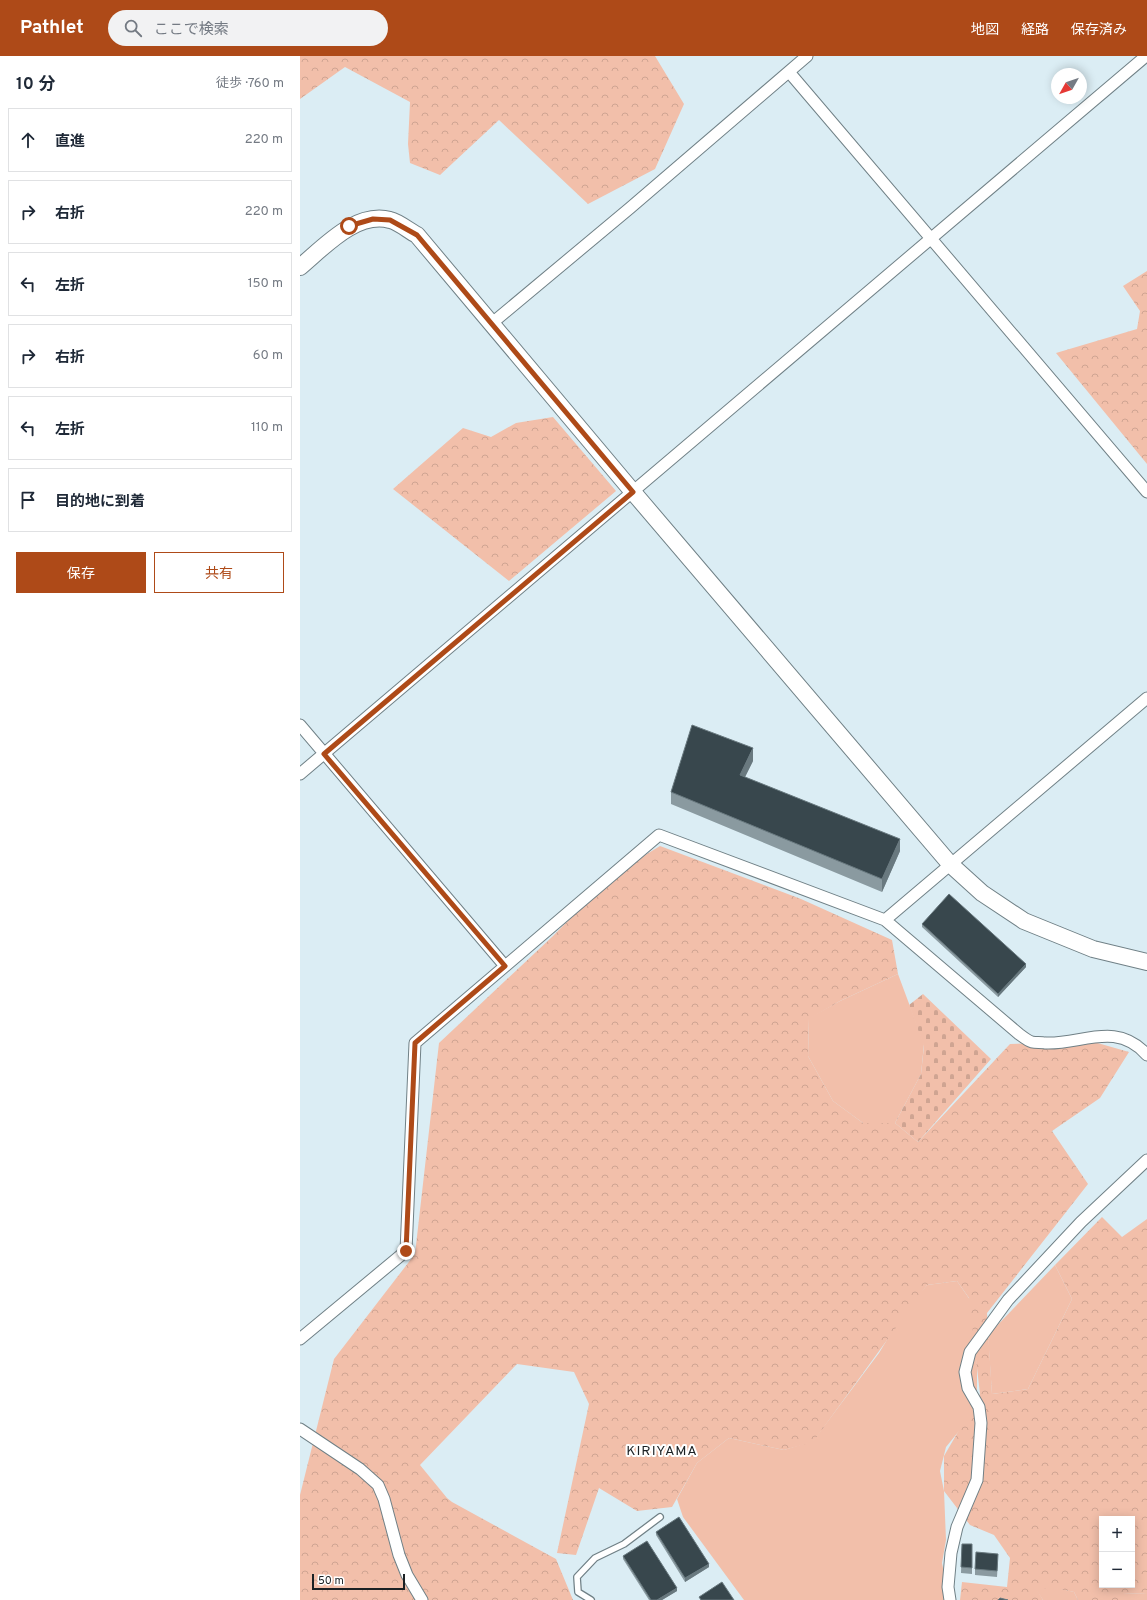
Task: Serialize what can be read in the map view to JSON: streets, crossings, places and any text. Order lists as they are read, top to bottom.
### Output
{
  "districts": ["KIRIYAMA"],
  "scale_bar": "50 m",
  "north": "bottom left",
  "page": {
    "header": "Pathlet",
    "search": "ここで検索",
    "nav": ["地図", "経路", "保存済み"],
    "heading": ["10 分", "徒歩 · 760 m"],
    "list": [
      ["直進", "220 m"],
      ["右折", "220 m"],
      ["左折", "150 m"],
      ["右折", "60 m"],
      ["左折", "110 m"],
      "目的地に到着"
    ],
    "buttons": ["保存", "共有"],
    "map_buttons": ["+", "−"],
    "scale": "50 m"
  }
}
